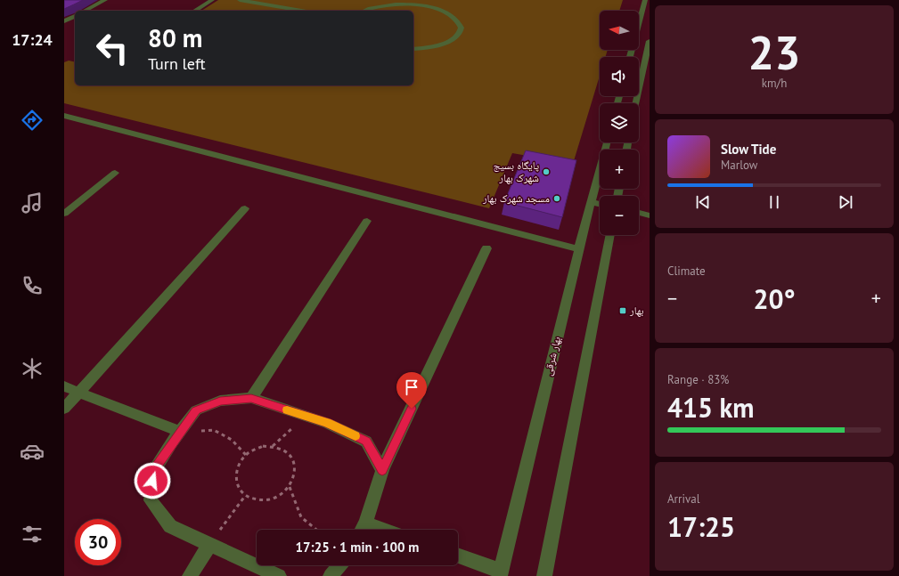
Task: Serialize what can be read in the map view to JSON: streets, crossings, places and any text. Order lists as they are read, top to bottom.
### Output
{
  "streets": {
    "street": ["بهار شرقی"]
  },
  "places": {
    "other": ["پایگاه بسیج شهرک بهار", "مسجد شهرک بهار"],
    "transit": ["بهار"]
  },
  "north": "left",
  "page": {
    "tabs": "17:24",
    "tile": [
      ["23", "km/h"],
      "Climate",
      ["Range · 83%", "415 km"],
      ["Arrival", "17:25"]
    ],
    "map_buttons": ["+", "−"],
    "turn": ["80 m", "Turn left"],
    "song": ["Slow Tide", "Marlow"],
    "heat": ["−", "20°", "+"],
    "limit": "30",
    "trip": "17:25 · 1 min · 100 m"
  }
}
